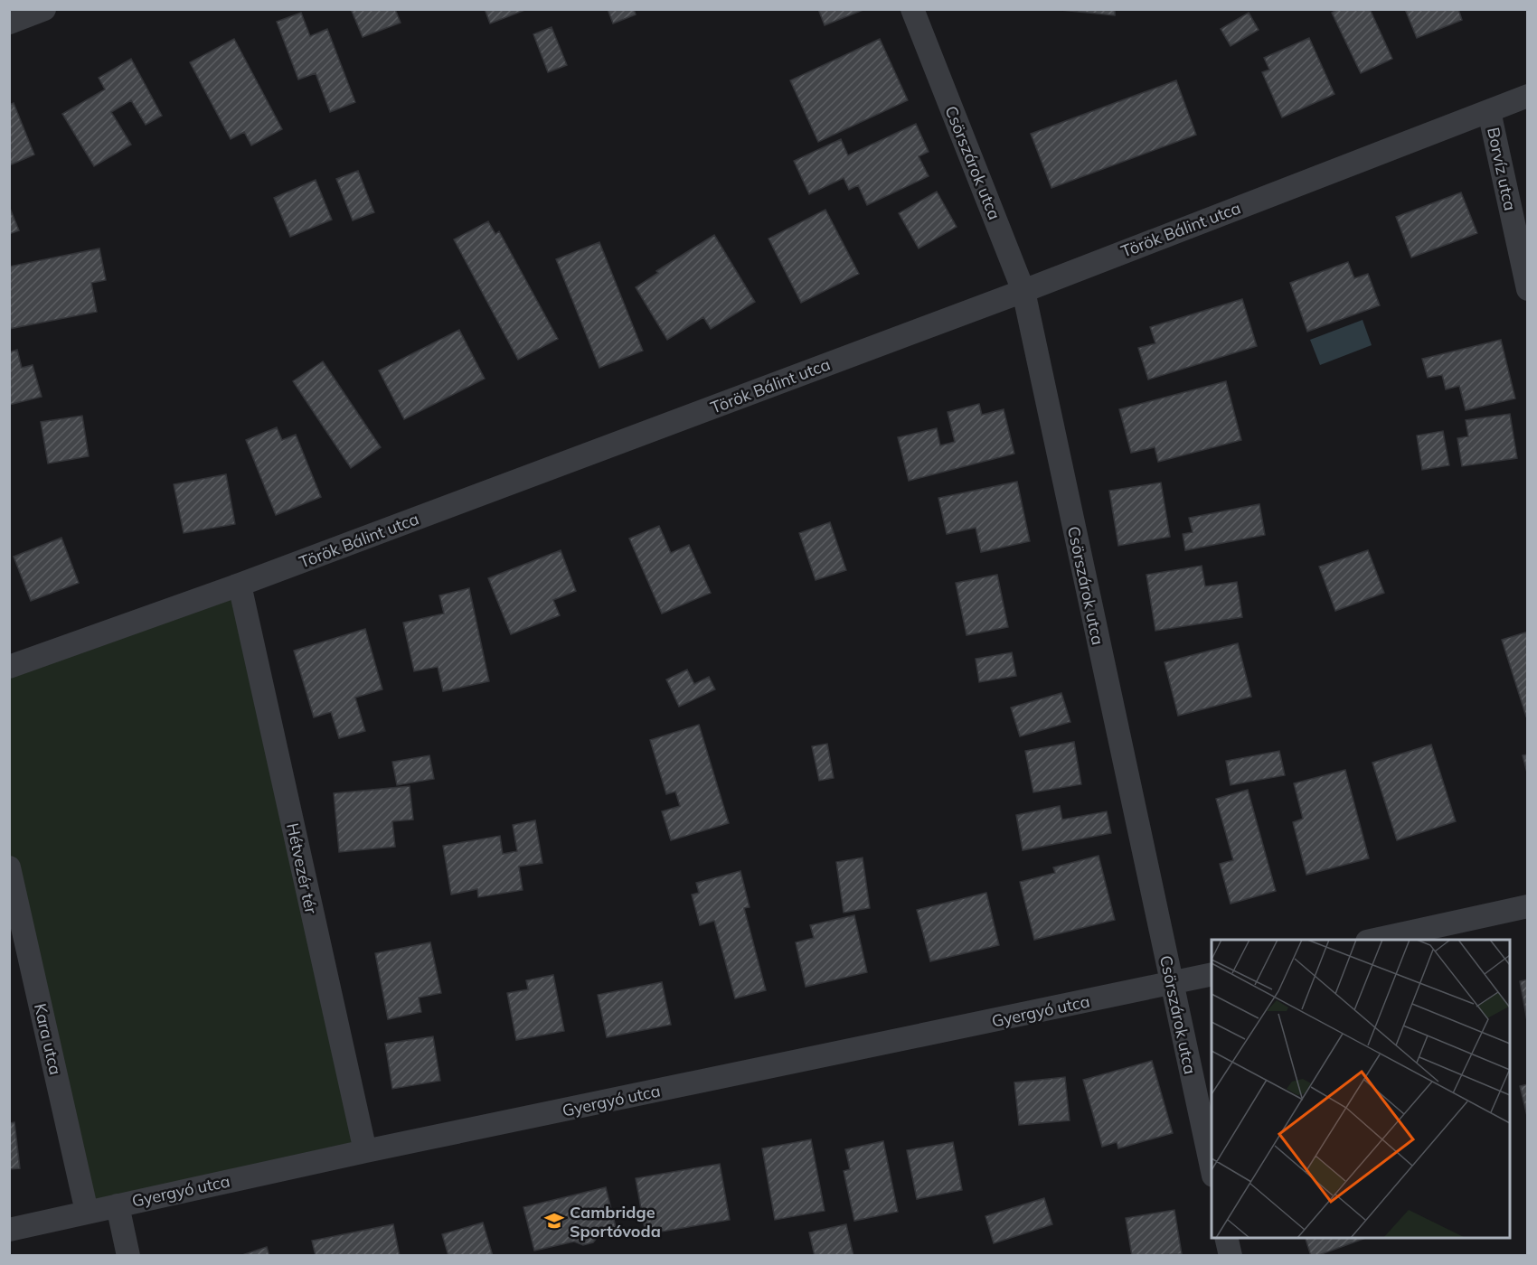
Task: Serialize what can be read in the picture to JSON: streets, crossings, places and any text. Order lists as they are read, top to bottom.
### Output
{
  "streets": {
    "street": [
      "Csörszárok utca",
      "Borvíz utca",
      "Török Bálint utca",
      "Hétvezér tér",
      "Gyergyó utca",
      "Kara utca"
    ]
  },
  "crossings": [
    ["Csörszárok utca", "Török Bálint utca"],
    ["Csörszárok utca", "Gyergyó utca"],
    ["Borvíz utca", "Török Bálint utca"],
    ["Török Bálint utca", "Hétvezér tér"],
    ["Hétvezér tér", "Gyergyó utca"],
    ["Gyergyó utca", "Kara utca"]
  ],
  "places": {
    "school or university": ["Cambridge Sportóvoda"]
  }
}
